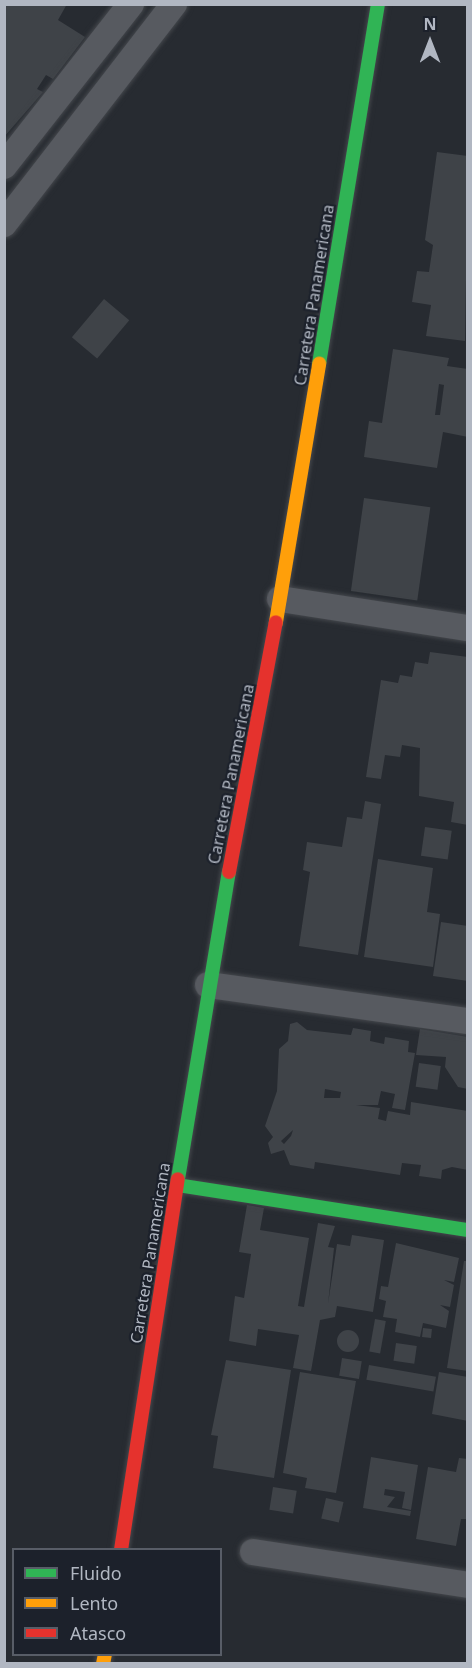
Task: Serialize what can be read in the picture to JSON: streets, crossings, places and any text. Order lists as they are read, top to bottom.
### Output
{
  "streets": {
    "main road": ["Carretera Panamericana"]
  },
  "legend": ["Fluido", "Lento", "Atasco"],
  "north": "top"
}
